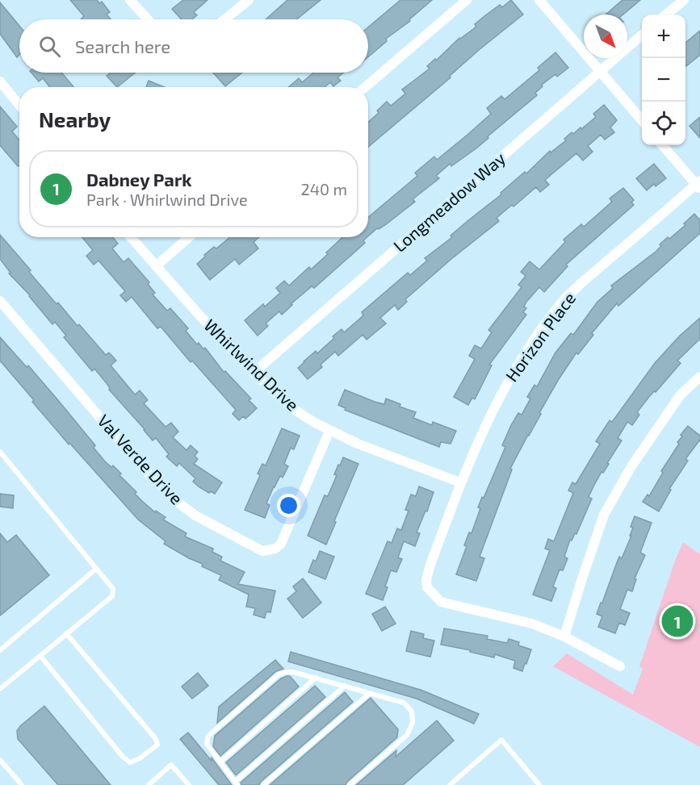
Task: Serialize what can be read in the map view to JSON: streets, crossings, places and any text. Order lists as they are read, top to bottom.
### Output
{
  "streets": {
    "street": [
      "Longmeadow Way",
      "Horizon Place",
      "Whirlwind Drive",
      "Val Verde Drive"
    ]
  },
  "crossings": [
    ["Longmeadow Way", "Whirlwind Drive"],
    ["Horizon Place", "Whirlwind Drive"],
    ["Whirlwind Drive", "Val Verde Drive"]
  ],
  "north": "bottom right",
  "page": {
    "map_buttons": ["+", "−"],
    "search": "Search here",
    "heading": "Nearby",
    "list": [
      {
        "mark": "1",
        "name": "Dabney Park",
        "note": "Park · Whirlwind Drive",
        "value": "240 m"
      }
    ],
    "pins": "1"
  }
}
